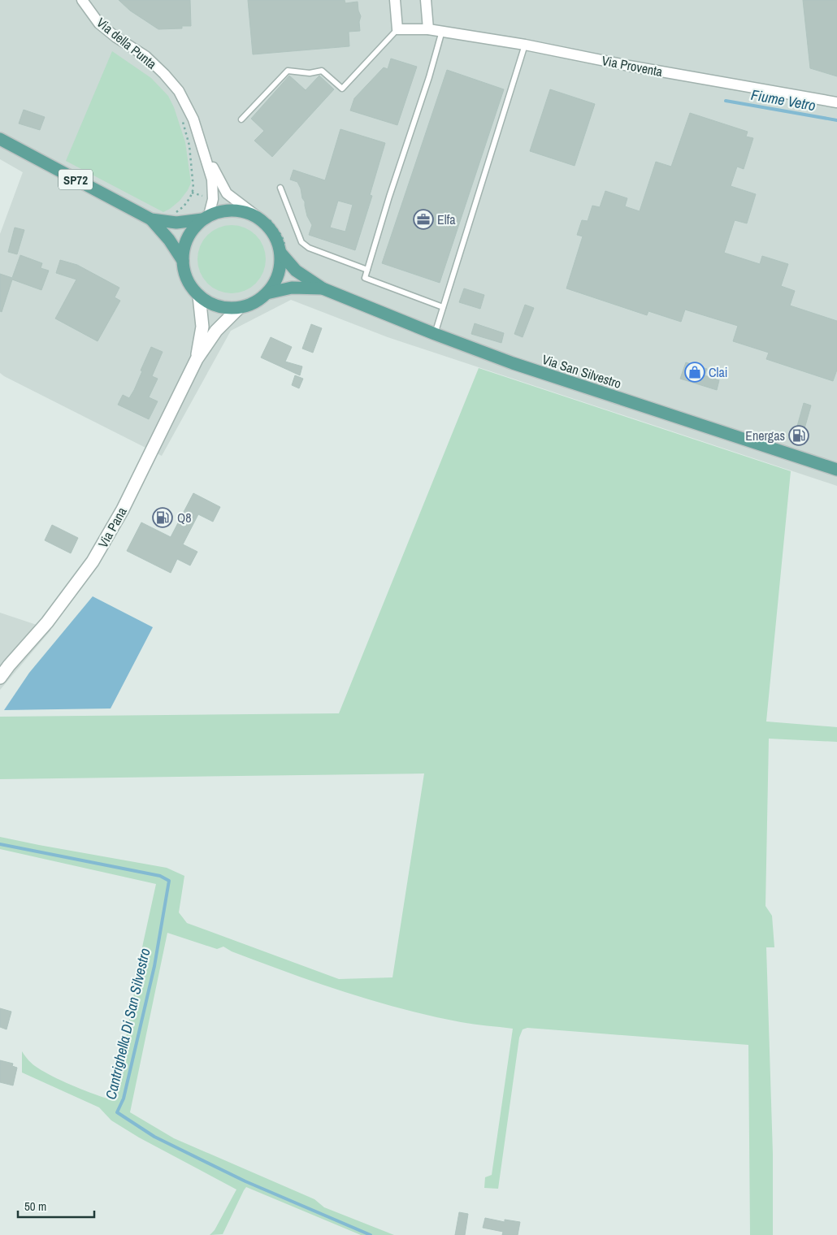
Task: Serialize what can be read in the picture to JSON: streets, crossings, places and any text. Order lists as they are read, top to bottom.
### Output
{
  "streets": {
    "main road": ["SP72", "Via San Silvestro"],
    "street": ["Via della Punta", "Via Proventa", "Via Pana"]
  },
  "crossings": [
    ["SP72", "Via San Silvestro"],
    ["SP72", "Via Pana"],
    ["Via San Silvestro", "Via Pana"]
  ],
  "water": ["Fiume Vetro", "Cantrighella Di San Silvestro"],
  "places": {
    "office": ["Elfa"],
    "shop": ["Clai"],
    "fuel station": ["Energas", "Q8"]
  },
  "scale_bar": "50 m"
}
